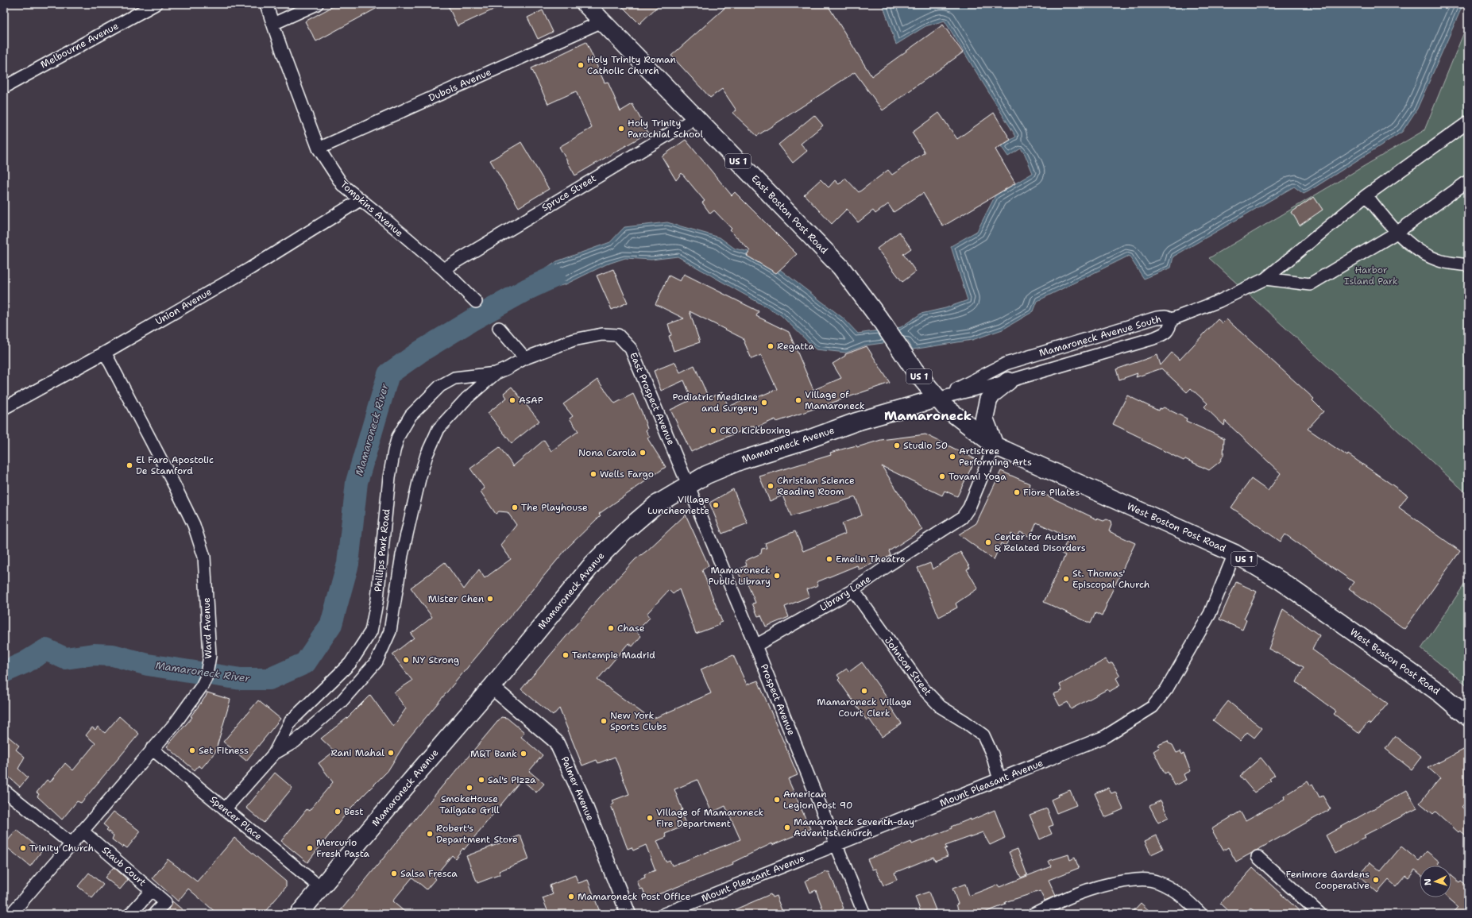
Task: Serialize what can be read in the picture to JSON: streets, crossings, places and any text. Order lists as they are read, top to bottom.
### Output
{
  "streets": {
    "main road": [
      "US 1",
      "East Boston Post Road",
      "Mamaroneck Avenue",
      "West Boston Post Road"
    ],
    "street": [
      "Melbourne Avenue",
      "Dubois Avenue",
      "Spruce Street",
      "Tompkins Avenue",
      "Union Avenue",
      "Mamaroneck Avenue South",
      "East Prospect Avenue",
      "Phillips Park Road",
      "Library Lane",
      "Ward Avenue",
      "Johnson Street",
      "Prospect Avenue",
      "Mount Pleasant Avenue",
      "Palmer Avenue",
      "Spencer Place",
      "Staub Court"
    ]
  },
  "crossings": [
    ["Dubois Avenue", "Tompkins Avenue"],
    ["Dubois Avenue", "East Boston Post Road"],
    ["Spruce Street", "Tompkins Avenue"],
    ["Spruce Street", "East Boston Post Road"],
    ["Tompkins Avenue", "Union Avenue"],
    ["East Boston Post Road", "Mamaroneck Avenue South"],
    ["East Boston Post Road", "Mamaroneck Avenue"],
    ["East Boston Post Road", "West Boston Post Road"],
    ["Union Avenue", "Ward Avenue"],
    ["Mamaroneck Avenue South", "Mamaroneck Avenue"],
    ["Mamaroneck Avenue South", "West Boston Post Road"],
    ["East Prospect Avenue", "Mamaroneck Avenue"],
    ["East Prospect Avenue", "Phillips Park Road"],
    ["East Prospect Avenue", "Prospect Avenue"],
    ["Mamaroneck Avenue", "West Boston Post Road"],
    ["Mamaroneck Avenue", "Prospect Avenue"],
    ["Mamaroneck Avenue", "Palmer Avenue"],
    ["Mamaroneck Avenue", "Spencer Place"],
    ["West Boston Post Road", "Library Lane"],
    ["West Boston Post Road", "Mount Pleasant Avenue"],
    ["Phillips Park Road", "Spencer Place"],
    ["Library Lane", "Johnson Street"],
    ["Library Lane", "Prospect Avenue"],
    ["Ward Avenue", "Spencer Place"],
    ["Ward Avenue", "Staub Court"],
    ["Johnson Street", "Mount Pleasant Avenue"],
    ["Prospect Avenue", "Mount Pleasant Avenue"]
  ],
  "districts": ["Mamaroneck"],
  "water": ["Mamaroneck River"],
  "parks": ["Harbor Island Park"],
  "places": [
    "Holy Trinity Roman Catholic Church",
    "Holy Trinity Parochial School",
    "Regatta",
    "ASAP",
    "Village of Mamaroneck",
    "Podiatric Medicine and Surgery",
    "CKO Kickboxing",
    "Studio 50",
    "Nona Carola",
    "Artistree Performing Arts",
    "El Faro Apostolic De Stamford",
    "Wells Fargo",
    "Tovami Yoga",
    "Christian Science Reading Room",
    "Fiore Pilates",
    "Village Luncheonette",
    "The Playhouse",
    "Center for Autism & Related Disorders",
    "Emelin Theatre",
    "Mamaroneck Public Library",
    "St. Thomas' Episcopal Church",
    "Mister Chen",
    "Chase",
    "Tentempie Madrid",
    "NY Strong",
    "Mamaroneck Village Court Clerk",
    "New York Sports Clubs",
    "Set Fitness",
    "Rani Mahal",
    "M&T Bank",
    "Sal's Pizza",
    "SmokeHouse Tailgate Grill",
    "American Legion Post 90",
    "Best",
    "Village of Mamaroneck Fire Department",
    "Mamaroneck Seventh-day Adventist Church",
    "Robert's Department Store",
    "Trinity Church",
    "Mercurio Fresh Pasta",
    "Salsa Fresca",
    "Fenimore Gardens Cooperative",
    "Mamaroneck Post Office"
  ],
  "north": "left"
}
